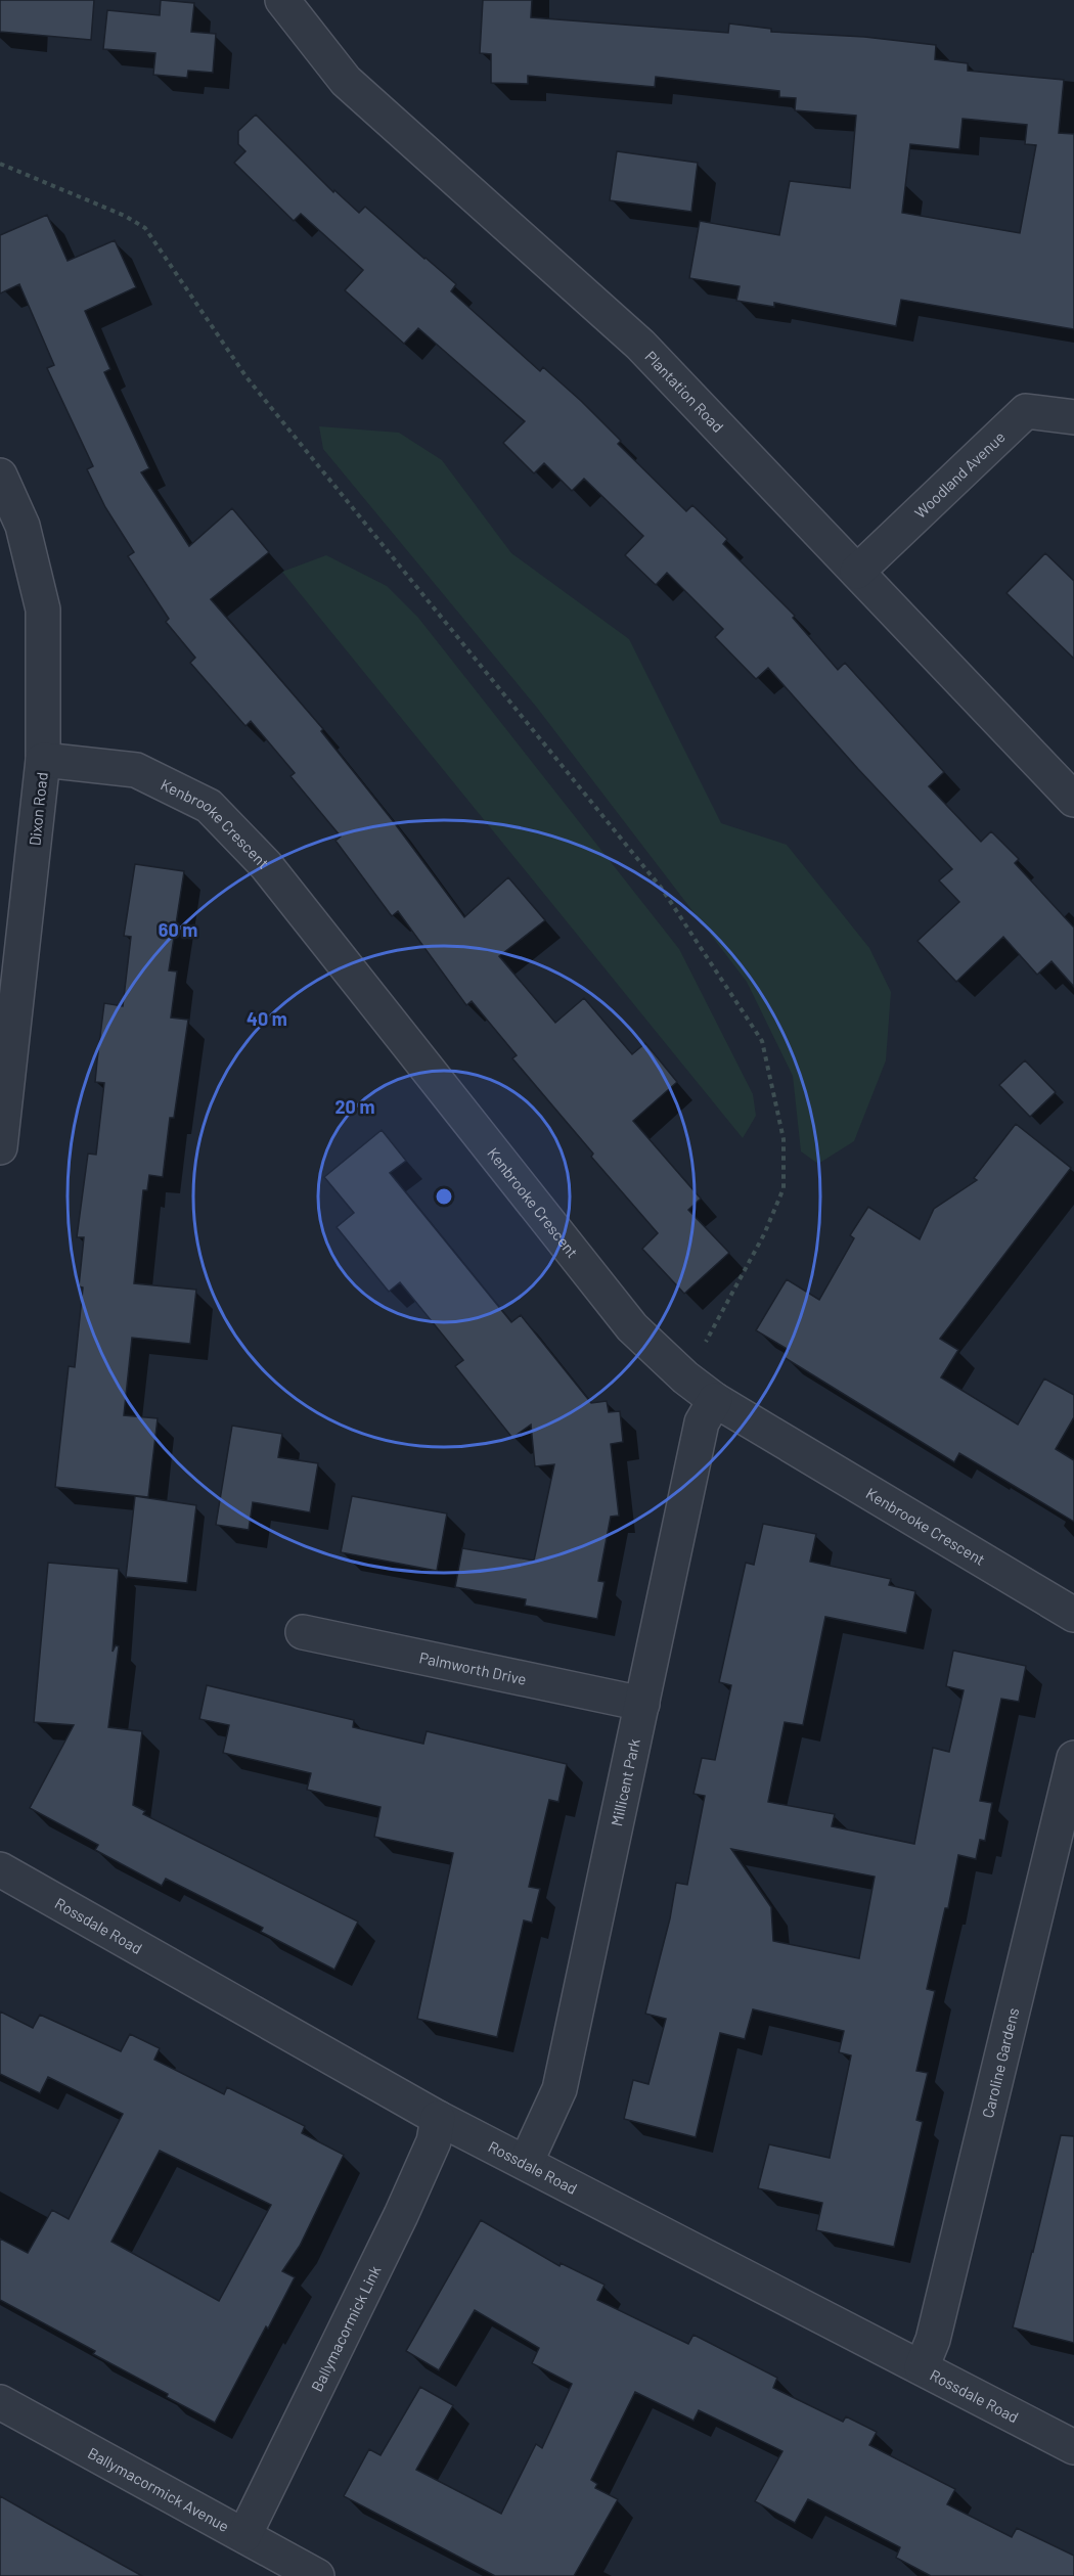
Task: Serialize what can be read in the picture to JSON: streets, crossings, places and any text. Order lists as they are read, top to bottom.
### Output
{
  "streets": {
    "street": [
      "Plantation Road",
      "Woodland Avenue",
      "Dixon Road",
      "Kenbrooke Crescent",
      "Palmworth Drive",
      "Millicent Park",
      "Rossdale Road",
      "Caroline Gardens",
      "Ballymacormick Link",
      "Ballymacormick Avenue"
    ]
  },
  "crossings": [
    ["Plantation Road", "Woodland Avenue"],
    ["Dixon Road", "Kenbrooke Crescent"],
    ["Kenbrooke Crescent", "Millicent Park"],
    ["Palmworth Drive", "Millicent Park"],
    ["Millicent Park", "Rossdale Road"],
    ["Rossdale Road", "Caroline Gardens"],
    ["Rossdale Road", "Ballymacormick Link"],
    ["Ballymacormick Link", "Ballymacormick Avenue"]
  ],
  "rings": ["60 m", "40 m", "20 m"]
}
